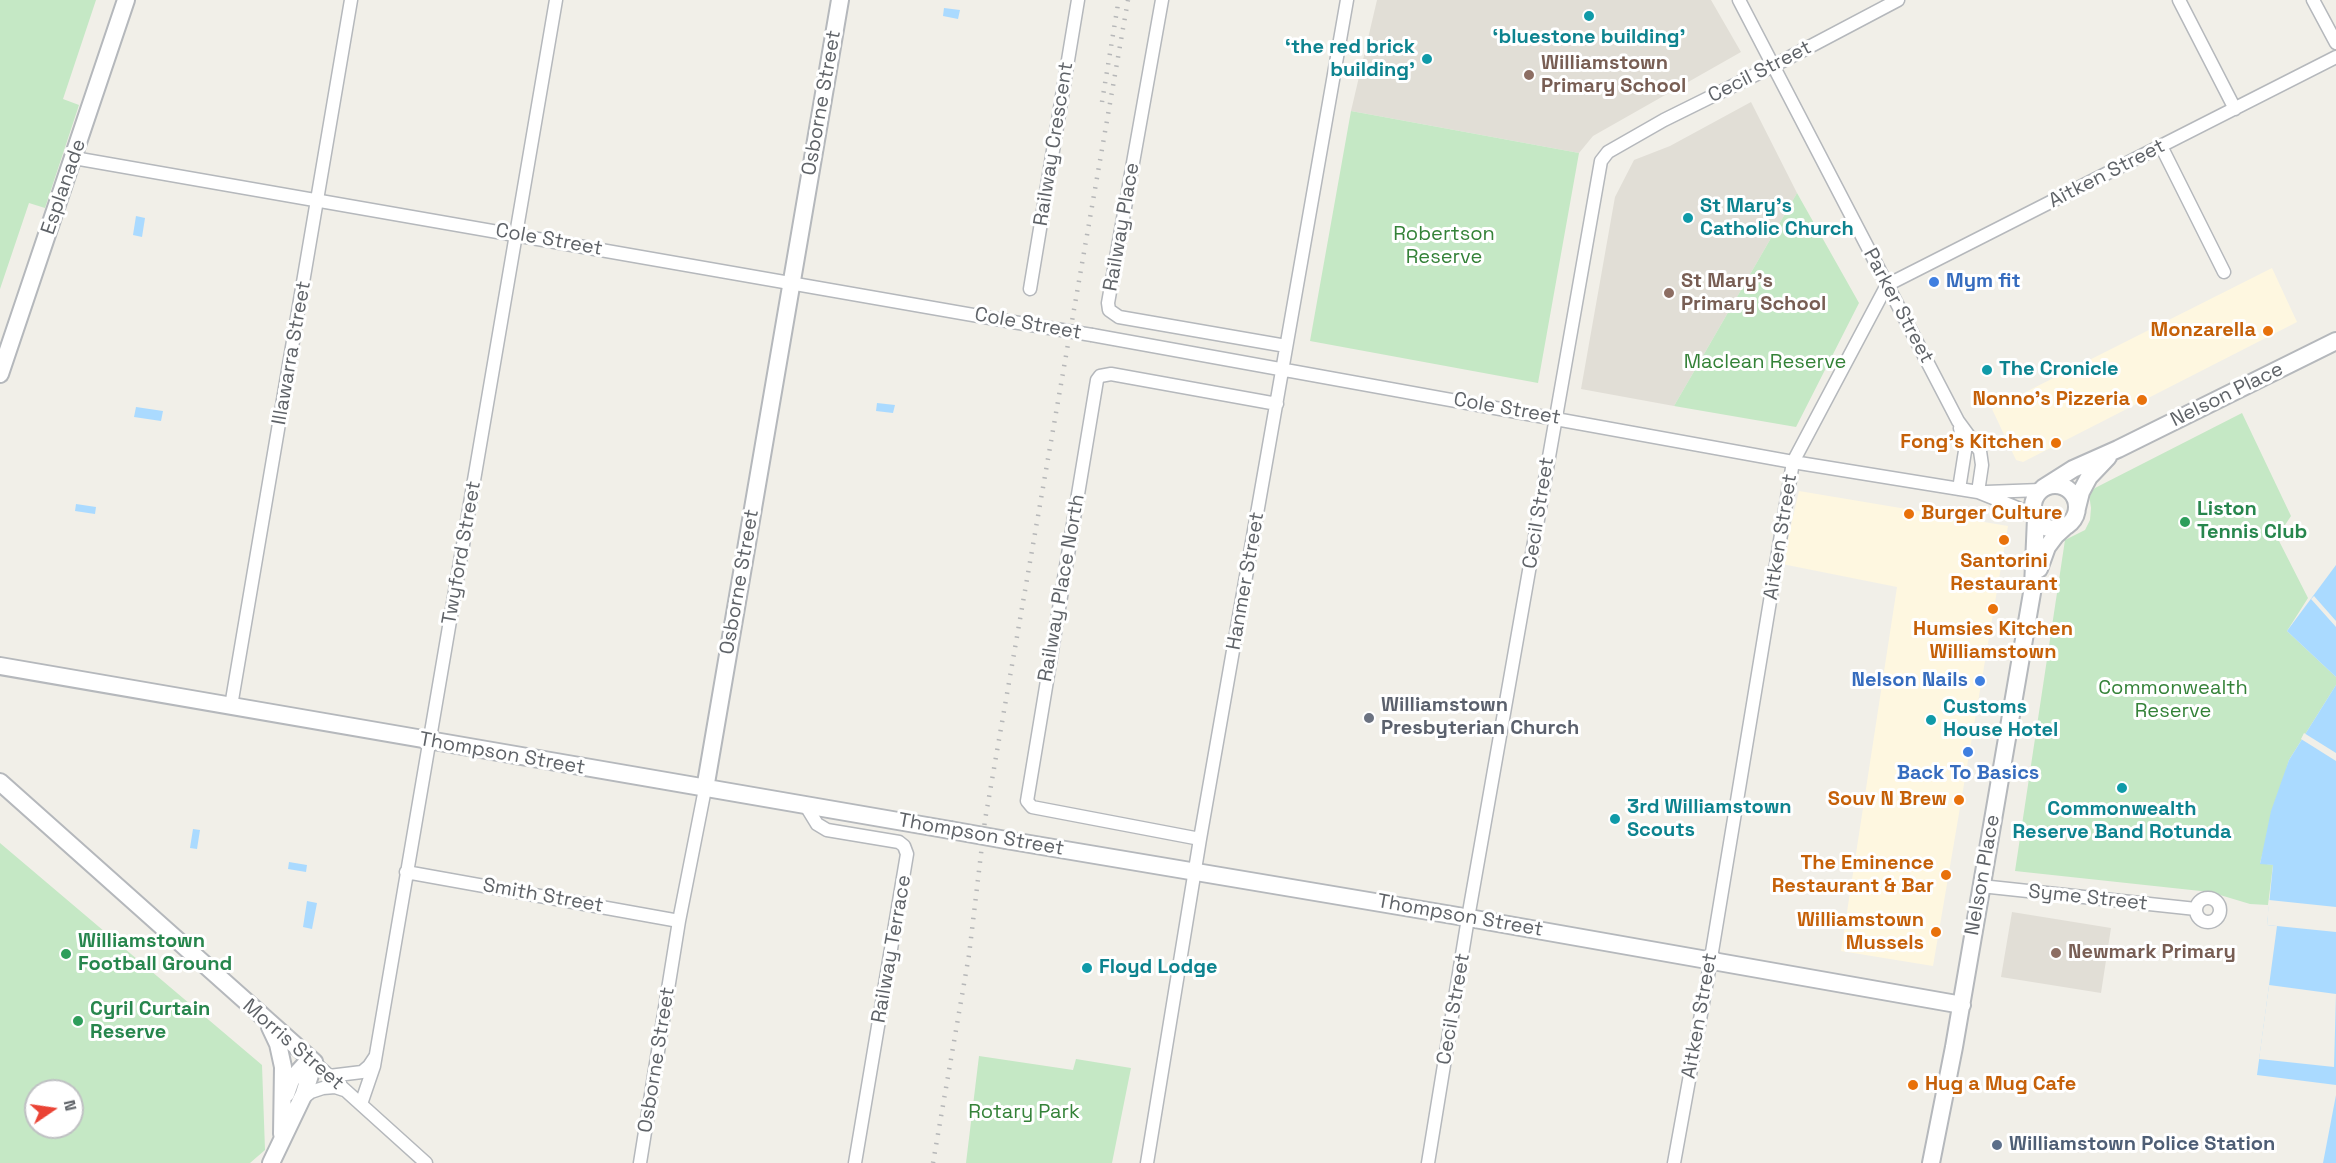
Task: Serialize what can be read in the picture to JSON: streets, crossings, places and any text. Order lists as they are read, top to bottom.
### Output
{
  "streets": {
    "street": [
      "Cecil Street",
      "Osborne Street",
      "Railway Crescent",
      "Aitken Street",
      "Esplanade",
      "Railway Place",
      "Cole Street",
      "Parker Street",
      "Illawarra Street",
      "Nelson Place",
      "Twyford Street",
      "Hanmer Street",
      "Railway Place North",
      "Thompson Street",
      "Smith Street",
      "Syme Street",
      "Railway Terrace",
      "Morris Street"
    ]
  },
  "crossings": [
    ["Cecil Street", "Cole Street"],
    ["Cecil Street", "Parker Street"],
    ["Cecil Street", "Thompson Street"],
    ["Osborne Street", "Cole Street"],
    ["Osborne Street", "Thompson Street"],
    ["Osborne Street", "Smith Street"],
    ["Aitken Street", "Cole Street"],
    ["Aitken Street", "Parker Street"],
    ["Aitken Street", "Thompson Street"],
    ["Esplanade", "Cole Street"],
    ["Railway Place", "Hanmer Street"],
    ["Cole Street", "Parker Street"],
    ["Cole Street", "Illawarra Street"],
    ["Cole Street", "Nelson Place"],
    ["Cole Street", "Twyford Street"],
    ["Cole Street", "Hanmer Street"],
    ["Illawarra Street", "Thompson Street"],
    ["Nelson Place", "Thompson Street"],
    ["Nelson Place", "Syme Street"],
    ["Twyford Street", "Thompson Street"],
    ["Twyford Street", "Smith Street"],
    ["Twyford Street", "Morris Street"],
    ["Hanmer Street", "Railway Place North"],
    ["Hanmer Street", "Thompson Street"],
    ["Thompson Street", "Railway Terrace"]
  ],
  "parks": [
    "Robertson Reserve",
    "Maclean Reserve",
    "Commonwealth Reserve",
    "Rotary Park"
  ],
  "places": [
    "‘bluestone building’",
    "‘the red brick building’",
    "Williamstown Primary School",
    "St Mary's Catholic Church",
    "Mym fit",
    "St Mary's Primary School",
    "Monzarella",
    "The Cronicle",
    "Nonno's Pizzeria",
    "Fong's Kitchen",
    "Burger Culture",
    "Liston Tennis Club",
    "Santorini Restaurant",
    "Humsies Kitchen Williamstown",
    "Nelson Nails",
    "Williamstown Presbyterian Church",
    "Customs House Hotel",
    "Back To Basics",
    "Commonwealth Reserve Band Rotunda",
    "Souv N Brew",
    "3rd Williamstown Scouts",
    "The Eminence Restaurant & Bar",
    "Williamstown Mussels",
    "Newmark Primary",
    "Williamstown Football Ground",
    "Floyd Lodge",
    "Cyril Curtain Reserve",
    "Hug a Mug Cafe",
    "Williamstown Police Station"
  ],
  "north": "right"
}
